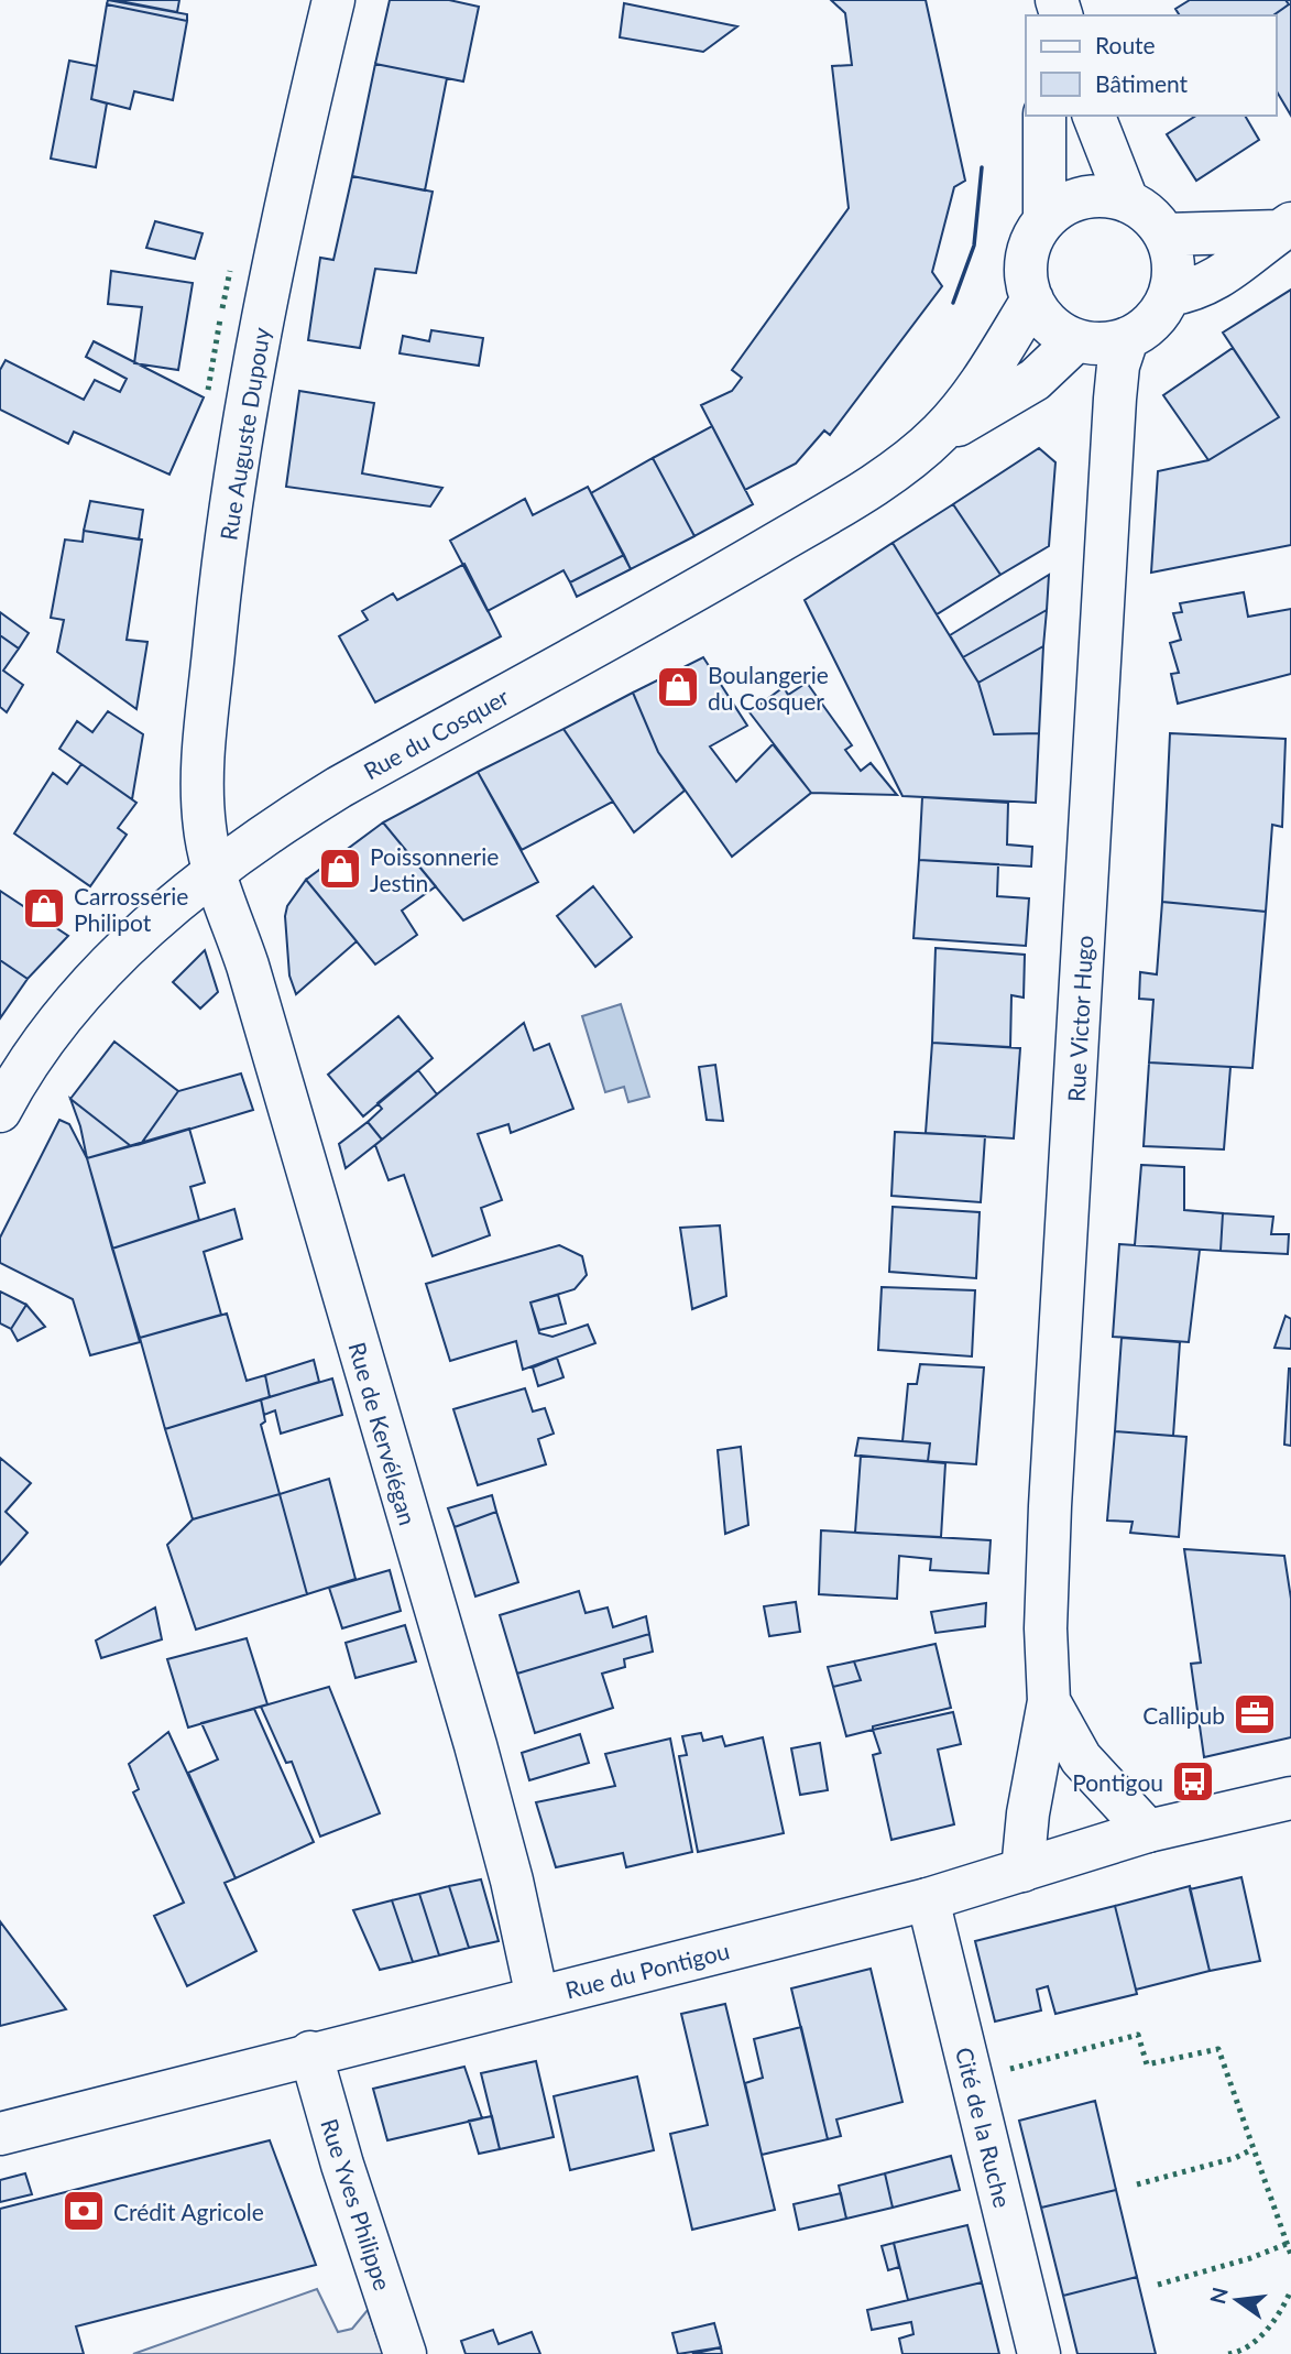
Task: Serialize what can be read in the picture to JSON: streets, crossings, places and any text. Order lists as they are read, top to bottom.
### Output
{
  "streets": {
    "street": [
      "Rue Auguste Dupouy",
      "Rue du Cosquer",
      "Rue Victor Hugo",
      "Rue de Kervélégan",
      "Rue du Pontigou",
      "Cité de la Ruche",
      "Rue Yves Philippe"
    ]
  },
  "crossings": [
    ["Rue Auguste Dupouy", "Rue du Cosquer"],
    ["Rue Auguste Dupouy", "Rue de Kervélégan"],
    ["Rue du Cosquer", "Rue Victor Hugo"],
    ["Rue du Cosquer", "Rue de Kervélégan"],
    ["Rue Victor Hugo", "Rue du Pontigou"],
    ["Rue de Kervélégan", "Rue du Pontigou"],
    ["Rue du Pontigou", "Cité de la Ruche"],
    ["Rue du Pontigou", "Rue Yves Philippe"]
  ],
  "places": {
    "shop": ["Boulangerie du Cosquer", "Poissonnerie Jestin", "Carrosserie Philipot"],
    "office": ["Callipub"],
    "bus stop": ["Pontigou"],
    "bank": ["Crédit Agricole"]
  },
  "legend": ["Route", "Bâtiment"],
  "north": "left"
}
